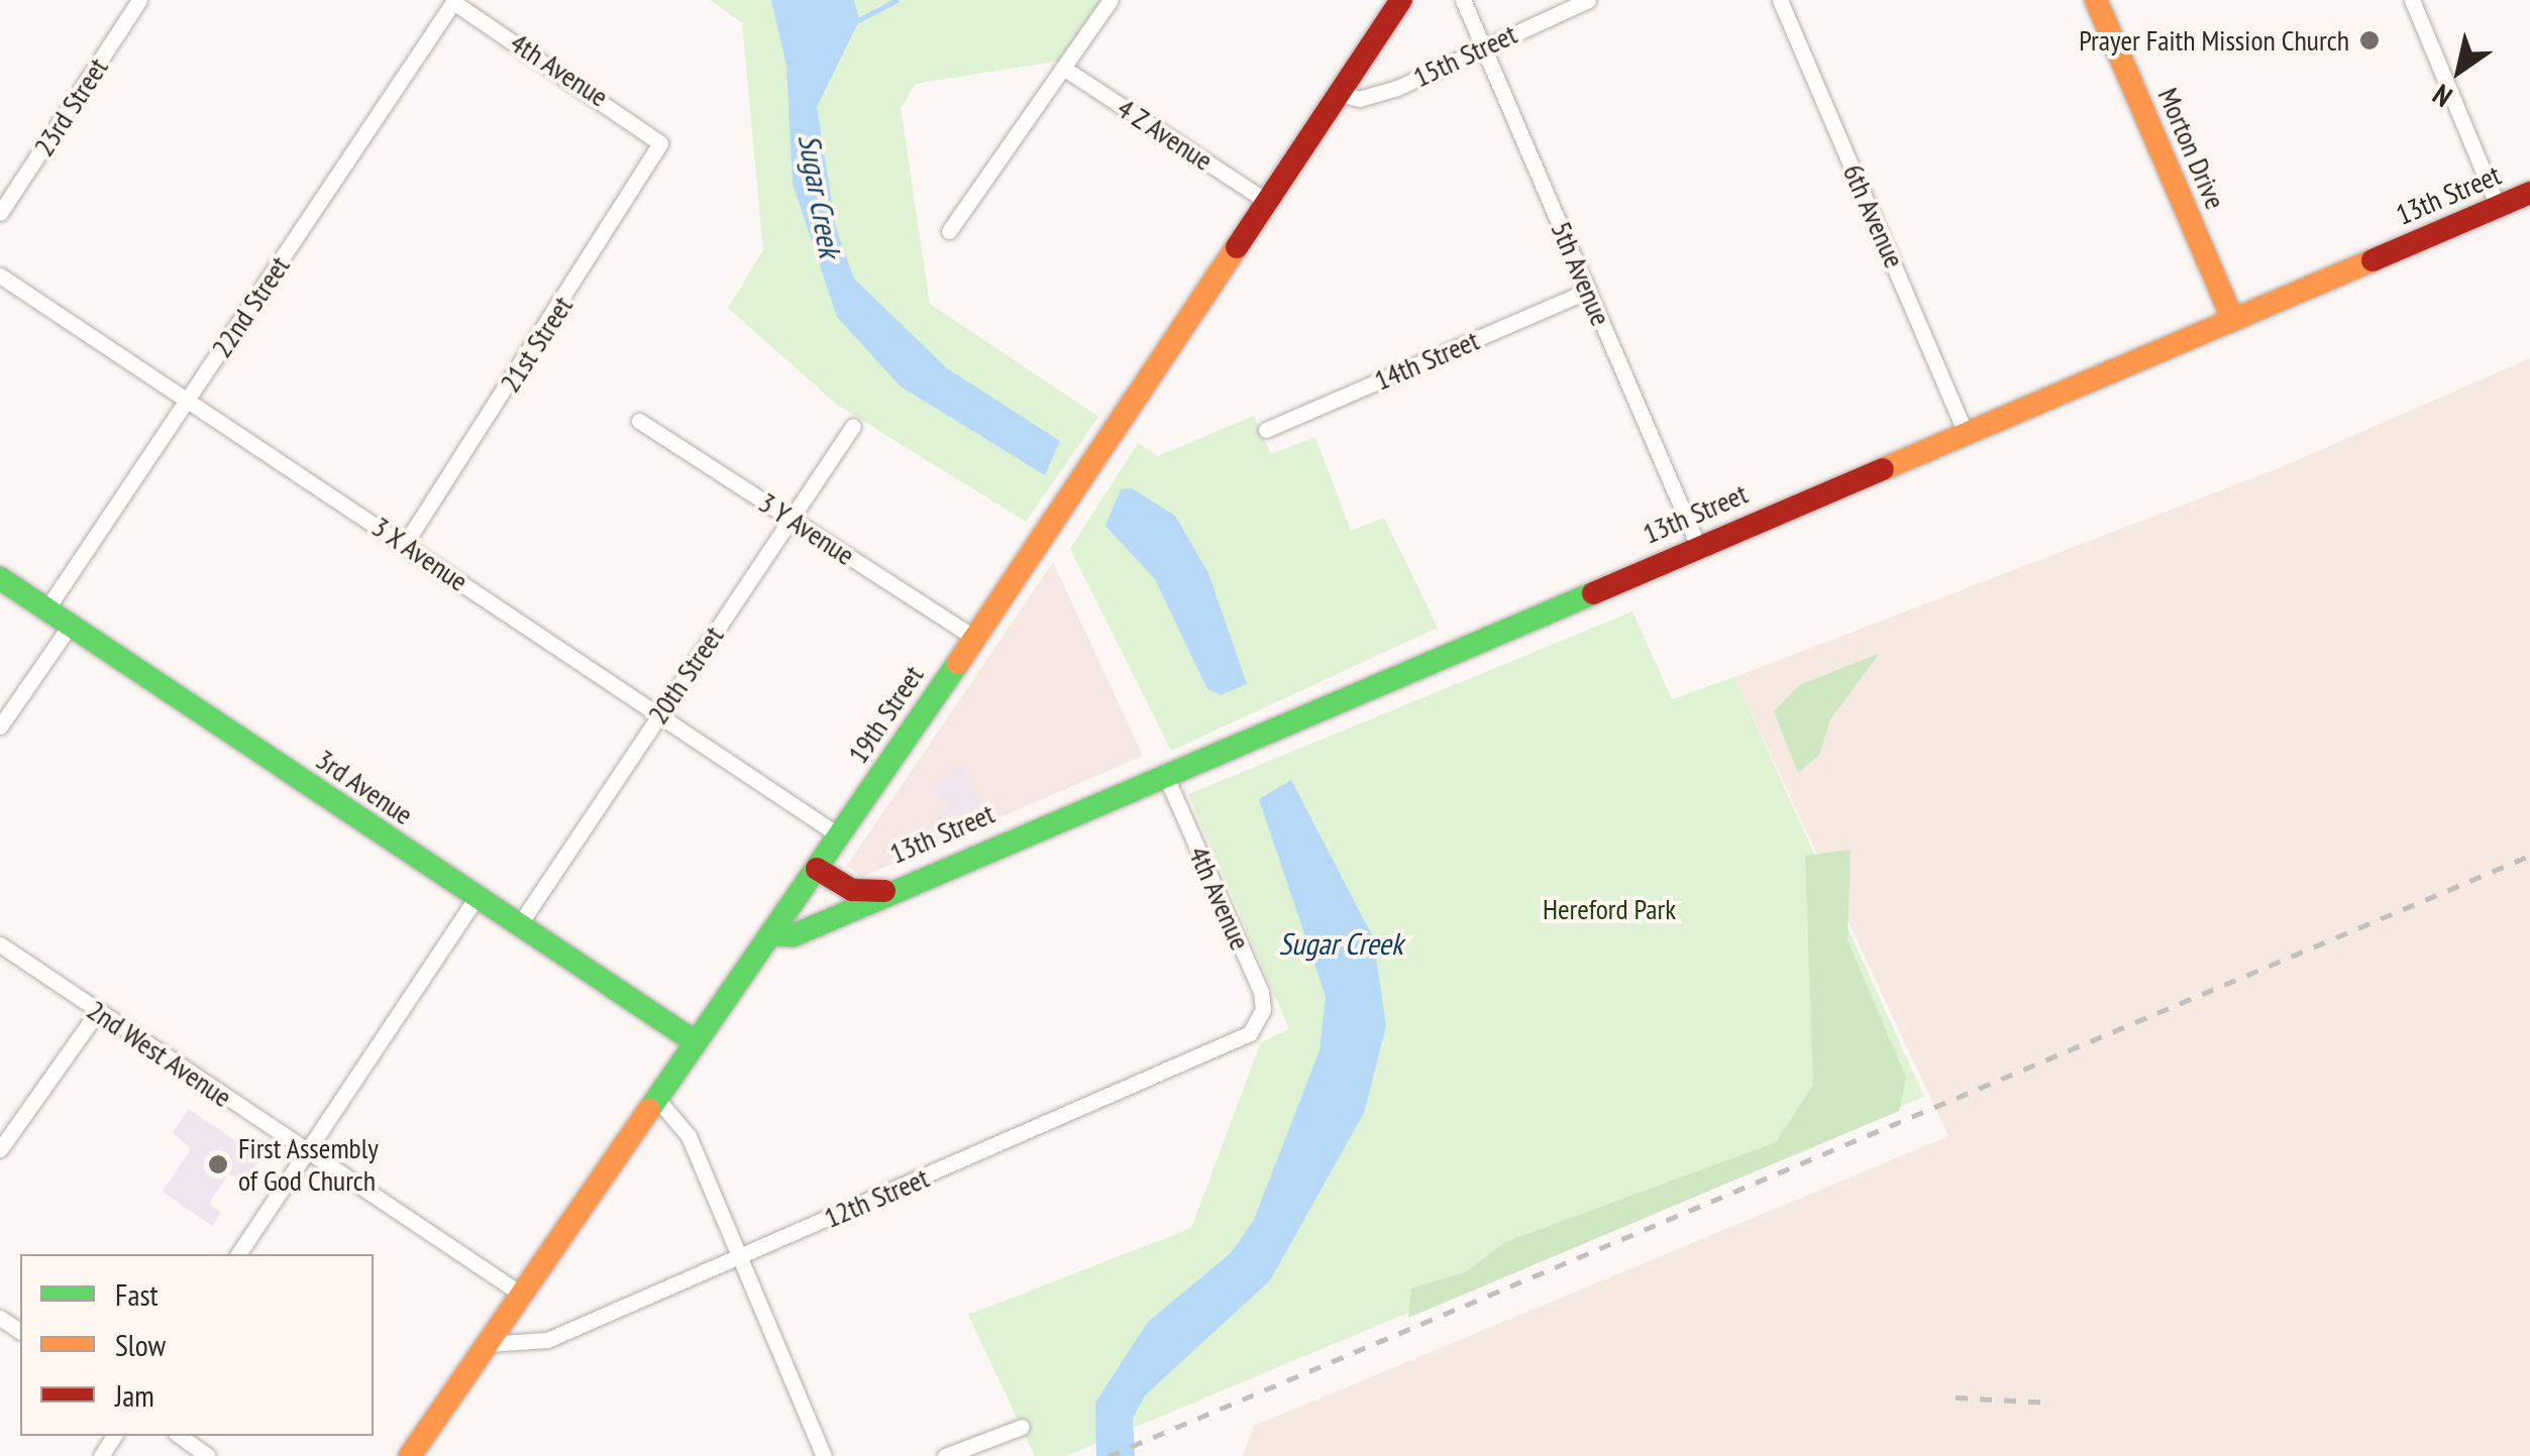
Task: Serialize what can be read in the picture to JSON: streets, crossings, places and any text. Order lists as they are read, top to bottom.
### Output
{
  "streets": {
    "main road": [
      "Morton Drive",
      "13th Street",
      "19th Street",
      "3rd Avenue"
    ],
    "street": [
      "15th Street",
      "4th Avenue",
      "23rd Street",
      "4 Z Avenue",
      "6th Avenue",
      "5th Avenue",
      "22nd Street",
      "21st Street",
      "14th Street",
      "3 Y Avenue",
      "3 X Avenue",
      "20th Street",
      "2nd West Avenue",
      "12th Street"
    ]
  },
  "crossings": [
    ["15th Street", "5th Avenue"],
    ["15th Street", "19th Street"],
    ["4th Avenue", "13th Street"],
    ["4th Avenue", "22nd Street"],
    ["4th Avenue", "21st Street"],
    ["4th Avenue", "12th Street"],
    ["4 Z Avenue", "19th Street"],
    ["Morton Drive", "13th Street"],
    ["13th Street", "6th Avenue"],
    ["13th Street", "5th Avenue"],
    ["13th Street", "19th Street"],
    ["5th Avenue", "14th Street"],
    ["22nd Street", "3 X Avenue"],
    ["22nd Street", "3rd Avenue"],
    ["21st Street", "3 X Avenue"],
    ["3 Y Avenue", "20th Street"],
    ["3 Y Avenue", "19th Street"],
    ["3 X Avenue", "20th Street"],
    ["3 X Avenue", "19th Street"],
    ["20th Street", "3rd Avenue"],
    ["19th Street", "3rd Avenue"],
    ["19th Street", "2nd West Avenue"],
    ["19th Street", "12th Street"]
  ],
  "water": ["Sugar Creek"],
  "parks": ["Hereford Park"],
  "places": ["Prayer Faith Mission Church", "First Assembly of God Church"],
  "legend": ["Fast", "Slow", "Jam"],
  "north": "bottom left"
}
